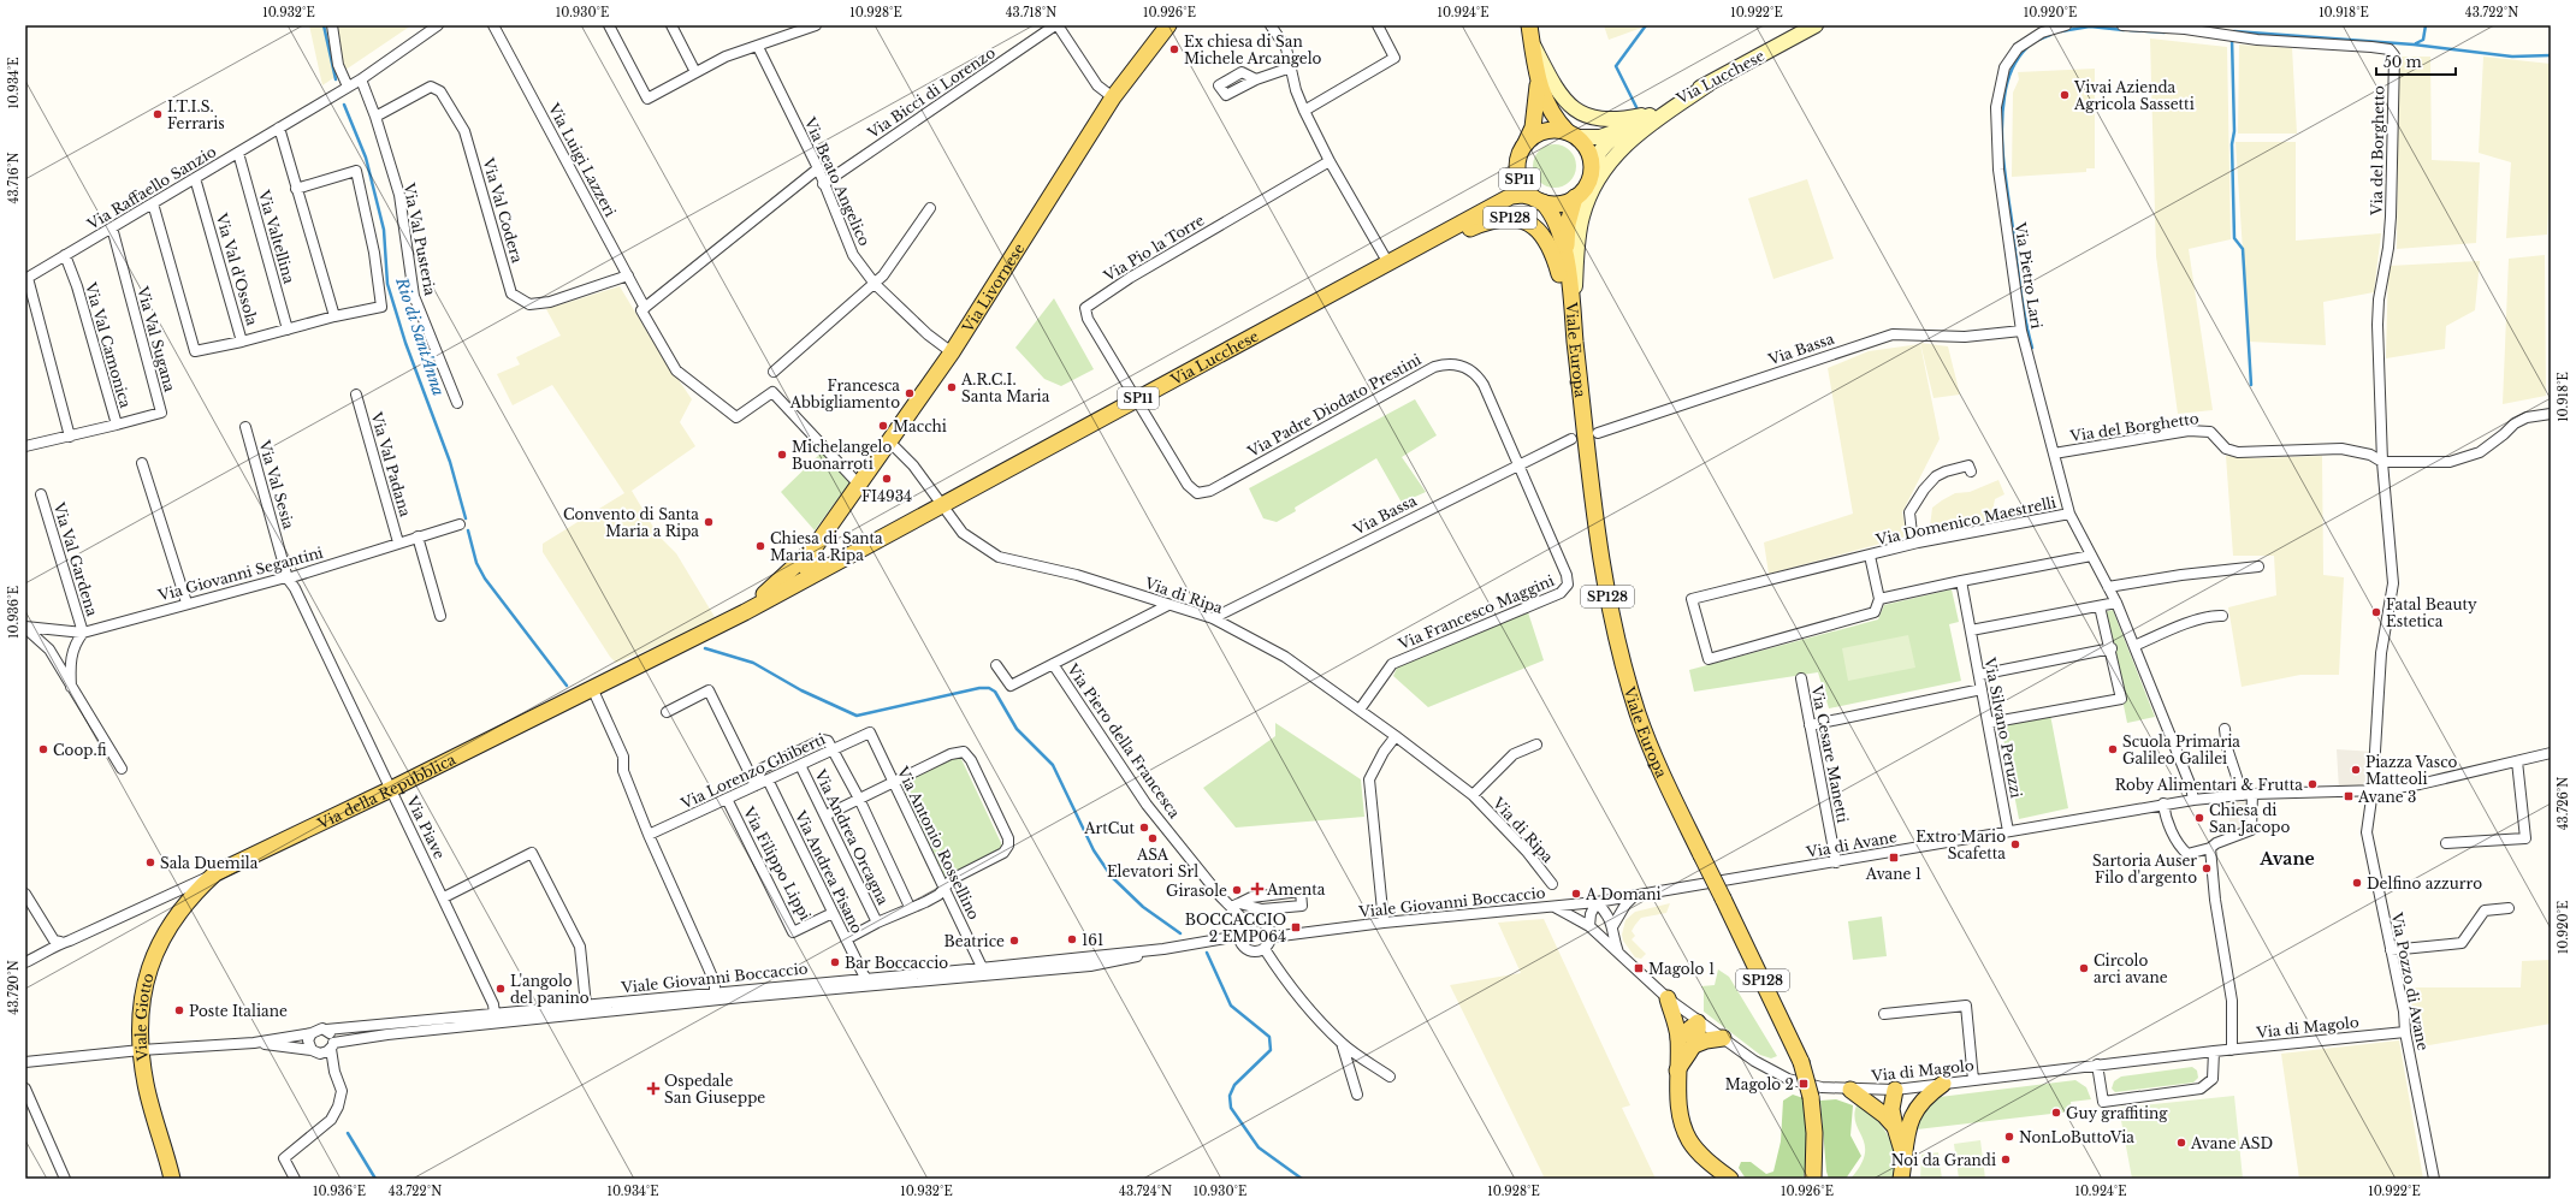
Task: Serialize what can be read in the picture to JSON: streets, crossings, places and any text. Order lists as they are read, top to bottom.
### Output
{
  "streets": {
    "main road": [
      "Via Lucchese",
      "SP11",
      "SP128",
      "Via Livornese",
      "Viale Europa",
      "Via della Repubblica",
      "Viale Giotto"
    ],
    "street": [
      "Via Bicci di Lorenzo",
      "Via del Borghetto",
      "Via Luigi Lazzeri",
      "Via Beato Angelico",
      "Via Raffaello Sanzio",
      "Via Val Codera",
      "Via Valtellina",
      "Via Val Pusteria",
      "Via Pio la Torre",
      "Via Val d'Ossola",
      "Via Pietro Lari",
      "Via Val Sugana",
      "Via Val Camonica",
      "Via Bassa",
      "Via Padre Diodato Prestini",
      "Via Val Padana",
      "Via Val Sesia",
      "Via Domenico Maestrelli",
      "Via Val Gardena",
      "Via Giovanni Segantini",
      "Via di Ripa",
      "Via Francesco Maggini",
      "Via Silvano Peruzzi",
      "Via Piero della Francesca",
      "Via Cesare Manetti",
      "Via Lorenzo Ghiberti",
      "Via Piave",
      "Via Andrea Orcagna",
      "Via Antonio Rossellino",
      "Via di Avane",
      "Via Filippo Lippi",
      "Via Andrea Pisano",
      "Viale Giovanni Boccaccio",
      "Via Pozzo di Avane",
      "Via di Magolo"
    ]
  },
  "crossings": [
    ["Via Lucchese", "SP11"],
    ["Via Lucchese", "SP128"],
    ["Via Lucchese", "Via Pio la Torre"],
    ["Via Lucchese", "Via Livornese"],
    ["Via Lucchese", "Viale Europa"],
    ["Via Lucchese", "Via di Ripa"],
    ["Via Lucchese", "Via della Repubblica"],
    ["Via Bicci di Lorenzo", "Via Beato Angelico"],
    ["Via del Borghetto", "Via Pietro Lari"],
    ["Via del Borghetto", "Via di Avane"],
    ["Via del Borghetto", "Via Pozzo di Avane"],
    ["Via Luigi Lazzeri", "Via Val Codera"],
    ["Via Luigi Lazzeri", "Via Livornese"],
    ["SP11", "Viale Europa"],
    ["Via Beato Angelico", "Via Livornese"],
    ["Via Raffaello Sanzio", "Via Valtellina"],
    ["Via Raffaello Sanzio", "Via Val Pusteria"],
    ["Via Raffaello Sanzio", "Via Val d'Ossola"],
    ["Via Raffaello Sanzio", "Via Val Sugana"],
    ["Via Raffaello Sanzio", "Via Val Camonica"],
    ["Via Val Codera", "Via Val Pusteria"],
    ["SP128", "Viale Europa"],
    ["Via Pio la Torre", "Via Padre Diodato Prestini"],
    ["Via Pietro Lari", "Via Bassa"],
    ["Via Pietro Lari", "Via Domenico Maestrelli"],
    ["Via Pietro Lari", "Via di Avane"],
    ["Via Livornese", "Via di Ripa"],
    ["Via Livornese", "Via della Repubblica"],
    ["Via Val Sugana", "Via Val Camonica"],
    ["Via Bassa", "Via Padre Diodato Prestini"],
    ["Via Bassa", "Via di Ripa"],
    ["Via Padre Diodato Prestini", "Via Francesco Maggini"],
    ["Via Val Padana", "Via Giovanni Segantini"],
    ["Via Val Sesia", "Via Giovanni Segantini"],
    ["Via Val Sesia", "Via Piave"],
    ["Via Val Gardena", "Via Giovanni Segantini"],
    ["Via Giovanni Segantini", "Via Piave"],
    ["Via di Ripa", "Via Francesco Maggini"],
    ["Via Silvano Peruzzi", "Via di Avane"],
    ["Via Piero della Francesca", "Viale Giovanni Boccaccio"],
    ["Via Cesare Manetti", "Via di Avane"],
    ["Via Lorenzo Ghiberti", "Via Andrea Orcagna"],
    ["Via Lorenzo Ghiberti", "Via Antonio Rossellino"],
    ["Via Lorenzo Ghiberti", "Via Filippo Lippi"],
    ["Via Lorenzo Ghiberti", "Via Andrea Pisano"],
    ["Via della Repubblica", "Via Piave"],
    ["Via della Repubblica", "Viale Giotto"],
    ["Via Piave", "Viale Giovanni Boccaccio"],
    ["Via Antonio Rossellino", "Viale Giovanni Boccaccio"],
    ["Via di Avane", "Viale Giovanni Boccaccio"],
    ["Via di Avane", "Via Pozzo di Avane"],
    ["Via Filippo Lippi", "Via Andrea Pisano"],
    ["Via Andrea Pisano", "Viale Giovanni Boccaccio"],
    ["Viale Giovanni Boccaccio", "Viale Giotto"],
    ["Viale Giovanni Boccaccio", "Via di Magolo"],
    ["Via Pozzo di Avane", "Via di Magolo"]
  ],
  "districts": ["Avane"],
  "water": ["Rio di Sant'Anna"],
  "places": {
    "other": [
      "Ex chiesa di San Michele Arcangelo",
      "Vivai Azienda Agricola Sassetti",
      "I.T.I.S. Ferraris",
      "A.R.C.I. Santa Maria",
      "Francesca Abbigliamento",
      "Macchi",
      "Michelangelo Buonarroti",
      "FI4934",
      "Convento di Santa Maria a Ripa",
      "Chiesa di Santa Maria a Ripa",
      "Fatal Beauty Estetica",
      "Coop.fi",
      "Scuola Primaria Galileo Galilei",
      "Piazza Vasco Matteoli",
      "Roby Alimentari & Frutta",
      "Chiesa di San Jacopo",
      "ArtCut",
      "ASA Elevatori Srl",
      "Extro Mario Scafetta",
      "Sala Duemila",
      "Sartoria Auser Filo d'argento",
      "Delfino azzurro",
      "Girasole",
      "A Domani",
      "161",
      "Beatrice",
      "Bar Boccaccio",
      "Circolo arci avane",
      "L'angolo del panino",
      "Poste Italiane",
      "Guy graffiting",
      "NonLoButtoVia",
      "Avane ASD",
      "Noi da Grandi"
    ],
    "transit": [
      "Avane 3",
      "Avane 1",
      "BOCCACCIO 2 EMP064",
      "Magolo 1",
      "Magolo 2"
    ],
    "health": ["Amenta", "Ospedale San Giuseppe"]
  },
  "scale_bar": "50 m",
  "coordinates": [
    "10.932°E",
    "10.930°E",
    "10.928°E",
    "43.718°N",
    "10.926°E",
    "10.924°E",
    "10.922°E",
    "10.920°E",
    "10.918°E",
    "43.722°N",
    "10.934°E",
    "43.716°N",
    "10.936°E",
    "43.726°N",
    "43.720°N",
    "43.724°N"
  ]
}
